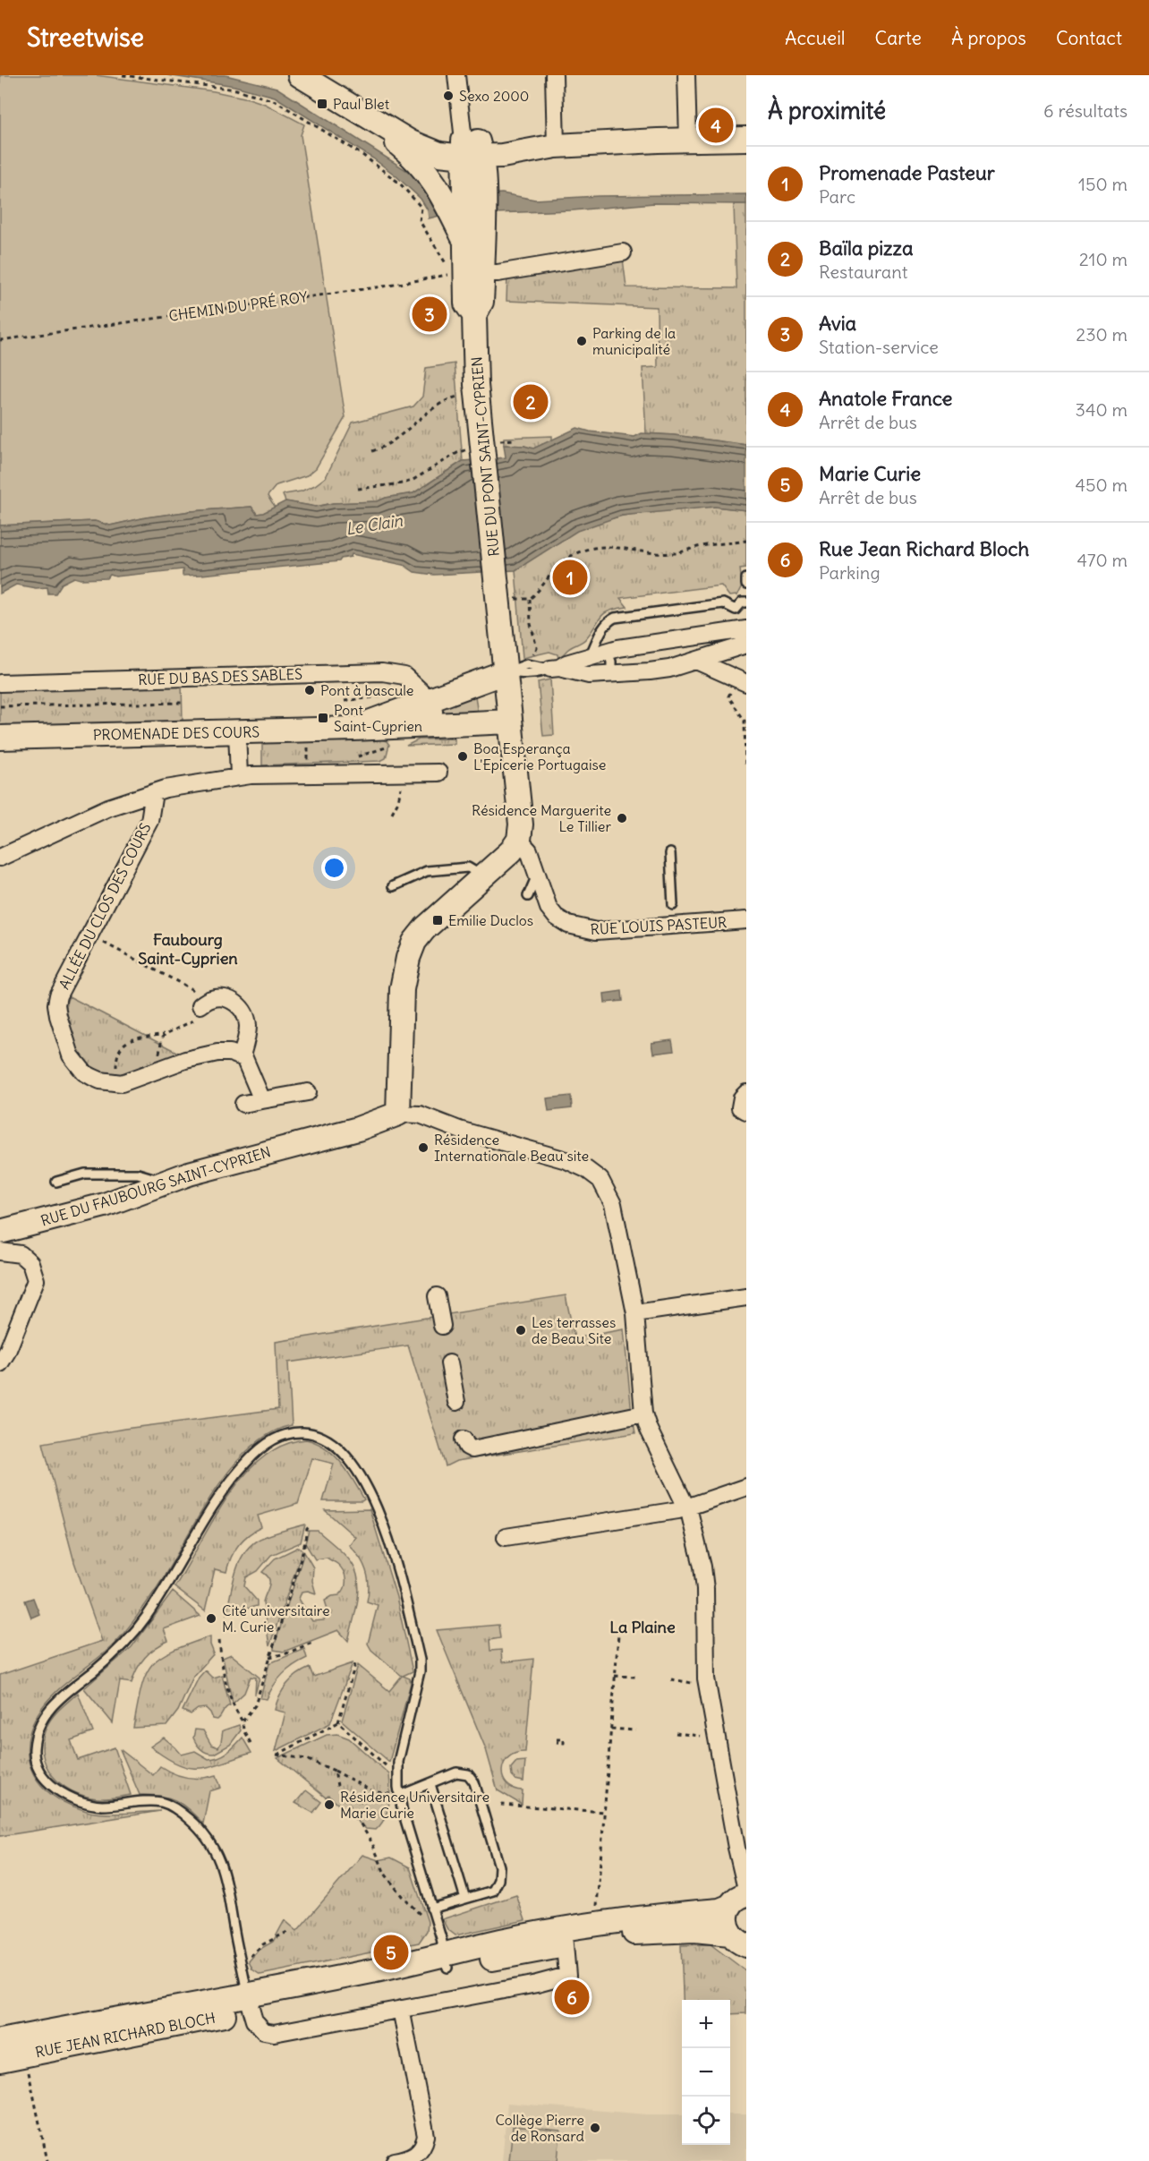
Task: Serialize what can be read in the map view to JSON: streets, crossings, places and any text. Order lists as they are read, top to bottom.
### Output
{
  "streets": {
    "street": [
      "RUE DU PONT SAINT-CYPRIEN",
      "RUE DU BAS DES SABLES",
      "PROMENADE DES COURS",
      "ALLÉE DU CLOS DES COURS",
      "RUE LOUIS PASTEUR",
      "RUE DU FAUBOURG SAINT-CYPRIEN",
      "RUE JEAN RICHARD BLOCH"
    ],
    "path": ["CHEMIN DU PRÉ ROY"]
  },
  "crossings": [
    ["CHEMIN DU PRÉ ROY", "RUE DU PONT SAINT-CYPRIEN"],
    ["RUE DU PONT SAINT-CYPRIEN", "PROMENADE DES COURS"],
    ["RUE DU BAS DES SABLES", "PROMENADE DES COURS"]
  ],
  "districts": ["Faubourg Saint-Cyprien", "La Plaine"],
  "water": ["Le Clain"],
  "places": {
    "other": [
      "Sexo 2000",
      "Parking de la municipalité",
      "Pont à bascule",
      "Boa Esperança L'Epicerie Portugaise",
      "Résidence Marguerite Le Tillier",
      "Résidence Internationale Beau site",
      "Les terrasses de Beau Site",
      "Cité universitaire M. Curie",
      "Résidence Universitaire Marie Curie",
      "Collège Pierre de Ronsard"
    ],
    "transit": ["Paul Blet", "Pont Saint-Cyprien", "Emilie Duclos"]
  },
  "page": {
    "header": "Streetwise",
    "nav": [
      "Accueil",
      "Carte",
      "À propos",
      "Contact"
    ],
    "heading": ["À proximité", "6 résultats"],
    "pins": [
      "4",
      "3",
      "2",
      "1",
      "5",
      "6"
    ],
    "list": [
      {
        "mark": "1",
        "name": "Promenade Pasteur",
        "note": "Parc",
        "value": "150 m"
      },
      {
        "mark": "2",
        "name": "Baïla pizza",
        "note": "Restaurant",
        "value": "210 m"
      },
      {
        "mark": "3",
        "name": "Avia",
        "note": "Station-service",
        "value": "230 m"
      },
      {
        "mark": "4",
        "name": "Anatole France",
        "note": "Arrêt de bus",
        "value": "340 m"
      },
      {
        "mark": "5",
        "name": "Marie Curie",
        "note": "Arrêt de bus",
        "value": "450 m"
      },
      {
        "mark": "6",
        "name": "Rue Jean Richard Bloch",
        "note": "Parking",
        "value": "470 m"
      }
    ],
    "map_buttons": ["+", "−"]
  }
}
